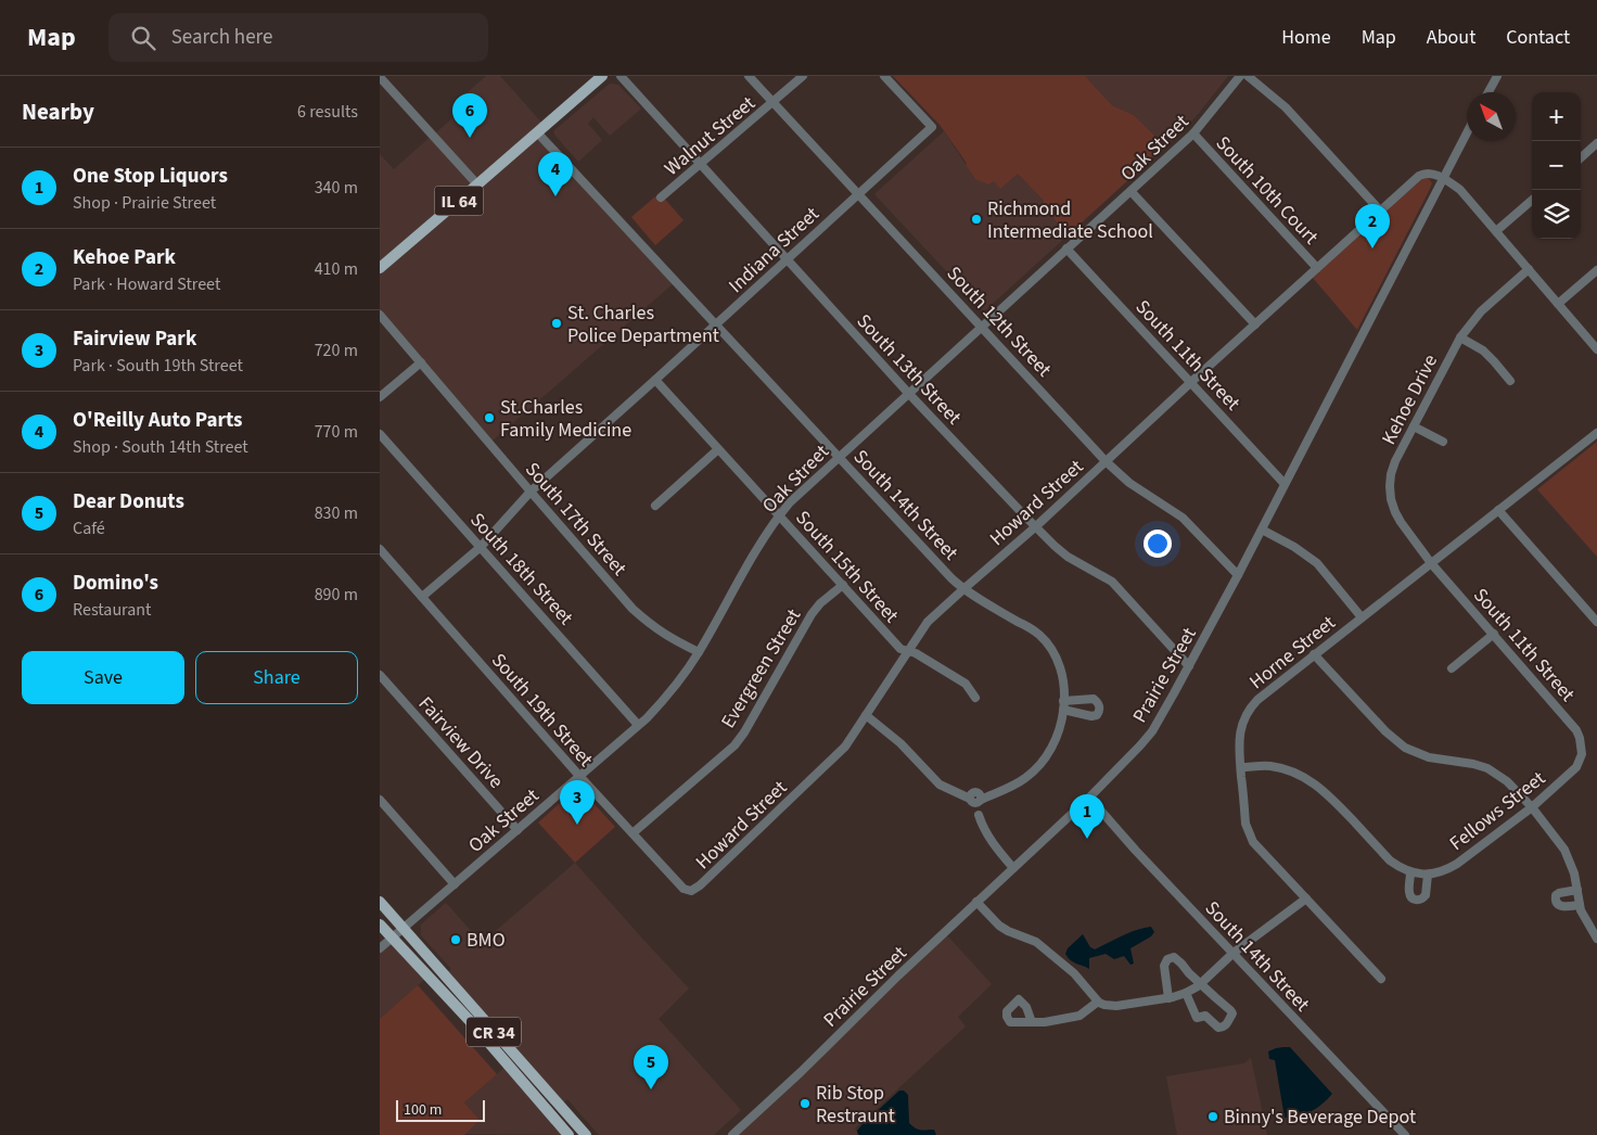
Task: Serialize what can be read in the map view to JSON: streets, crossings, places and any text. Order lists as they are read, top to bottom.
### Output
{
  "streets": {
    "main road": ["IL 64", "CR 34"],
    "street": [
      "Walnut Street",
      "Oak Street",
      "South 10th Court",
      "Indiana Street",
      "South 12th Street",
      "South 11th Street",
      "South 13th Street",
      "Kehoe Drive",
      "Howard Street",
      "South 14th Street",
      "South 17th Street",
      "South 15th Street",
      "South 18th Street",
      "Horne Street",
      "Evergreen Street",
      "Prairie Street",
      "South 19th Street",
      "Fairview Drive",
      "Fellows Street"
    ]
  },
  "crossings": [
    ["Walnut Street", "South 12th Street"],
    ["Walnut Street", "South 13th Street"],
    ["Oak Street", "South 10th Court"],
    ["Oak Street", "South 12th Street"],
    ["Oak Street", "South 11th Street"],
    ["Oak Street", "South 13th Street"],
    ["Oak Street", "South 14th Street"],
    ["Oak Street", "South 17th Street"],
    ["Oak Street", "South 15th Street"],
    ["Oak Street", "South 18th Street"],
    ["Oak Street", "South 19th Street"],
    ["Oak Street", "Fairview Drive"],
    ["Oak Street", "CR 34"],
    ["South 10th Court", "Howard Street"],
    ["IL 64", "South 14th Street"],
    ["Indiana Street", "South 12th Street"],
    ["Indiana Street", "South 13th Street"],
    ["Indiana Street", "South 14th Street"],
    ["Indiana Street", "South 17th Street"],
    ["Indiana Street", "South 15th Street"],
    ["Indiana Street", "South 18th Street"],
    ["Indiana Street", "South 19th Street"],
    ["South 12th Street", "Howard Street"],
    ["South 12th Street", "Prairie Street"],
    ["South 11th Street", "Kehoe Drive"],
    ["South 11th Street", "Howard Street"],
    ["South 11th Street", "Horne Street"],
    ["South 11th Street", "Prairie Street"],
    ["South 11th Street", "Fellows Street"],
    ["South 13th Street", "Howard Street"],
    ["South 13th Street", "Prairie Street"],
    ["Kehoe Drive", "Horne Street"],
    ["Howard Street", "South 14th Street"],
    ["Howard Street", "South 15th Street"],
    ["Howard Street", "Prairie Street"],
    ["Howard Street", "South 19th Street"],
    ["South 14th Street", "South 15th Street"],
    ["South 14th Street", "Prairie Street"],
    ["South 15th Street", "Evergreen Street"],
    ["Evergreen Street", "South 19th Street"]
  ],
  "places": [
    "Richmond Intermediate School",
    "St. Charles Police Department",
    "St.Charles Family Medicine",
    "BMO",
    "Rib Stop Restraunt",
    "Binny's Beverage Depot"
  ],
  "scale_bar": "100 m",
  "north": "top left",
  "page": {
    "header": "Map",
    "search": "Search here",
    "nav": [
      "Home",
      "Map",
      "About",
      "Contact"
    ],
    "heading": ["Nearby", "6 results"],
    "map_buttons": ["+", "−"],
    "pins": [
      "6",
      "4",
      "2",
      "3",
      "1",
      "5"
    ],
    "list": [
      {
        "mark": "1",
        "name": "One Stop Liquors",
        "note": "Shop · Prairie Street",
        "value": "340 m"
      },
      {
        "mark": "2",
        "name": "Kehoe Park",
        "note": "Park · Howard Street",
        "value": "410 m"
      },
      {
        "mark": "3",
        "name": "Fairview Park",
        "note": "Park · South 19th Street",
        "value": "720 m"
      },
      {
        "mark": "4",
        "name": "O'Reilly Auto Parts",
        "note": "Shop · South 14th Street",
        "value": "770 m"
      },
      {
        "mark": "5",
        "name": "Dear Donuts",
        "note": "Café",
        "value": "830 m"
      },
      {
        "mark": "6",
        "name": "Domino's",
        "note": "Restaurant",
        "value": "890 m"
      }
    ],
    "buttons": ["Save", "Share"],
    "scale": "100 m"
  }
}
